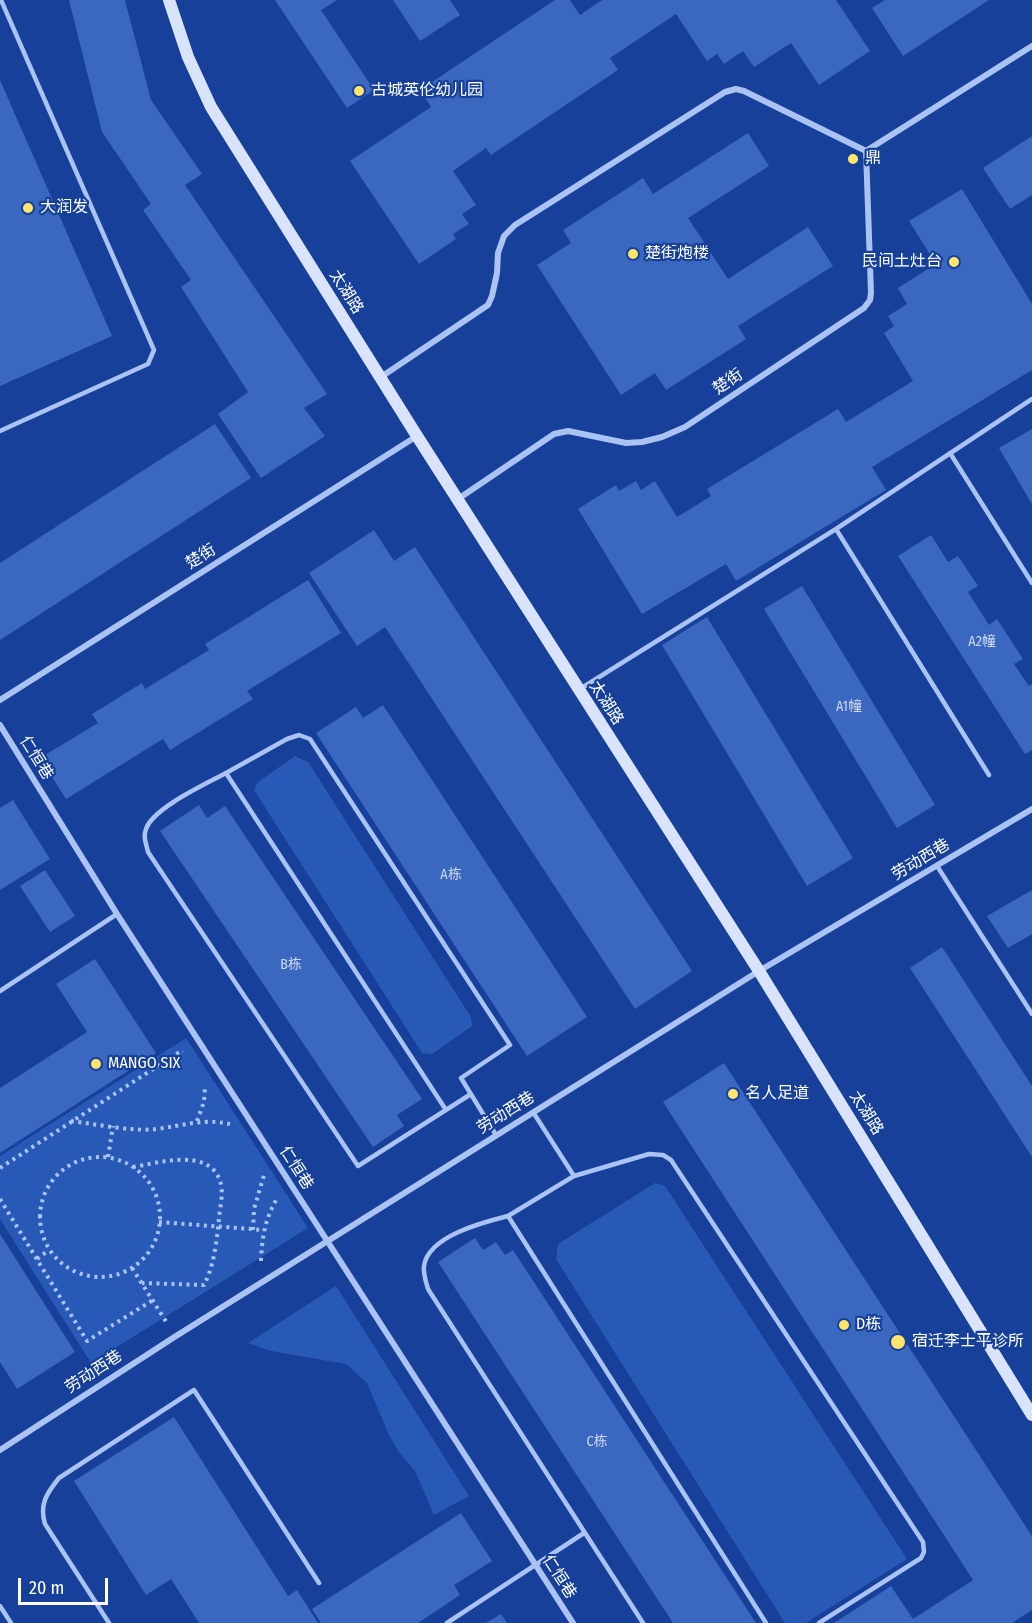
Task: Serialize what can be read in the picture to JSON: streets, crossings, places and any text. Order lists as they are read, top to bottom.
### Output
{
  "streets": {
    "street": [
      "太湖路",
      "楚街",
      "仁恒巷",
      "劳动西巷"
    ]
  },
  "crossings": [
    ["太湖路", "楚街"],
    ["太湖路", "劳动西巷"],
    ["仁恒巷", "劳动西巷"]
  ],
  "places": [
    "古城英伦幼儿园",
    "鼎",
    "大润发",
    "楚街炮楼",
    "民间土灶台",
    "MANGO SIX",
    "名人足道",
    "D栋",
    "宿迁李士平诊所"
  ],
  "house_numbers": [
    "A2幢",
    "A1幢",
    "A栋",
    "B栋",
    "C栋"
  ],
  "scale_bar": "20 m"
}
